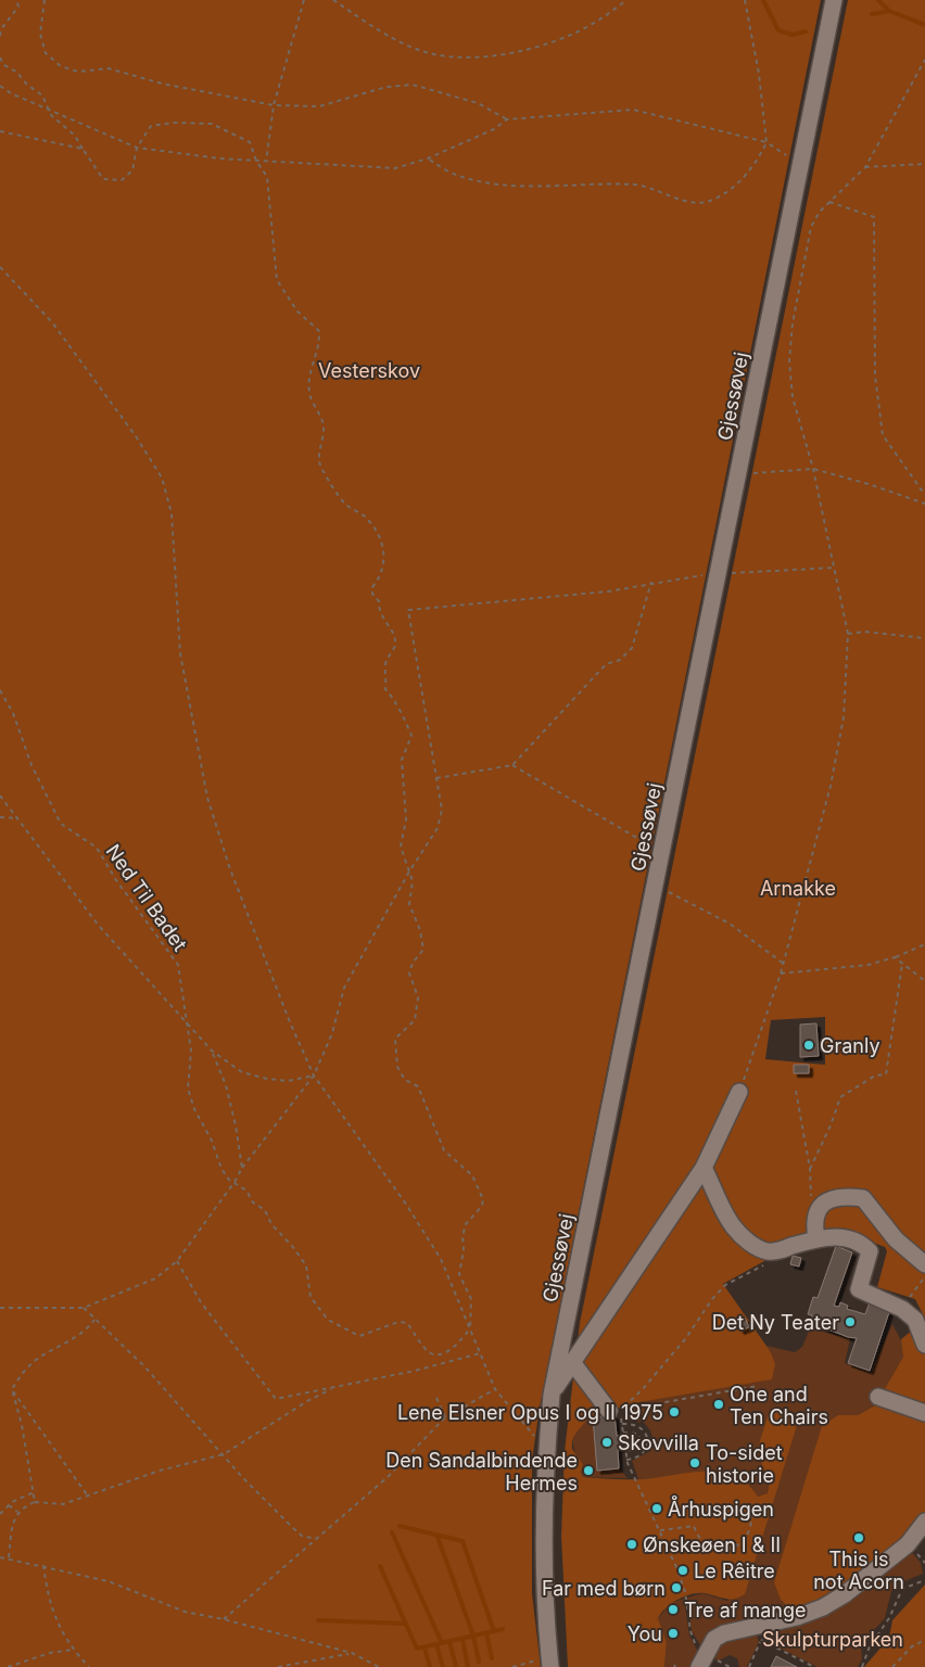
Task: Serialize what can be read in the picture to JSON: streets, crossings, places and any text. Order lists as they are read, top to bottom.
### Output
{
  "streets": {
    "street": ["Gjessøvej"],
    "path": ["Ned Til Badet"]
  },
  "parks": ["Vesterskov", "Arnakke", "Skulpturparken"],
  "places": [
    "Granly",
    "Det Ny Teater",
    "One and Ten Chairs",
    "Lene Elsner Opus I og II 1975",
    "Skovvilla",
    "To-sidet historie",
    "Den Sandalbindende Hermes",
    "Århuspigen",
    "This is not Acorn",
    "Ønskeøen I & II",
    "Le Rêitre",
    "Far med børn",
    "Tre af mange",
    "You"
  ]
}
